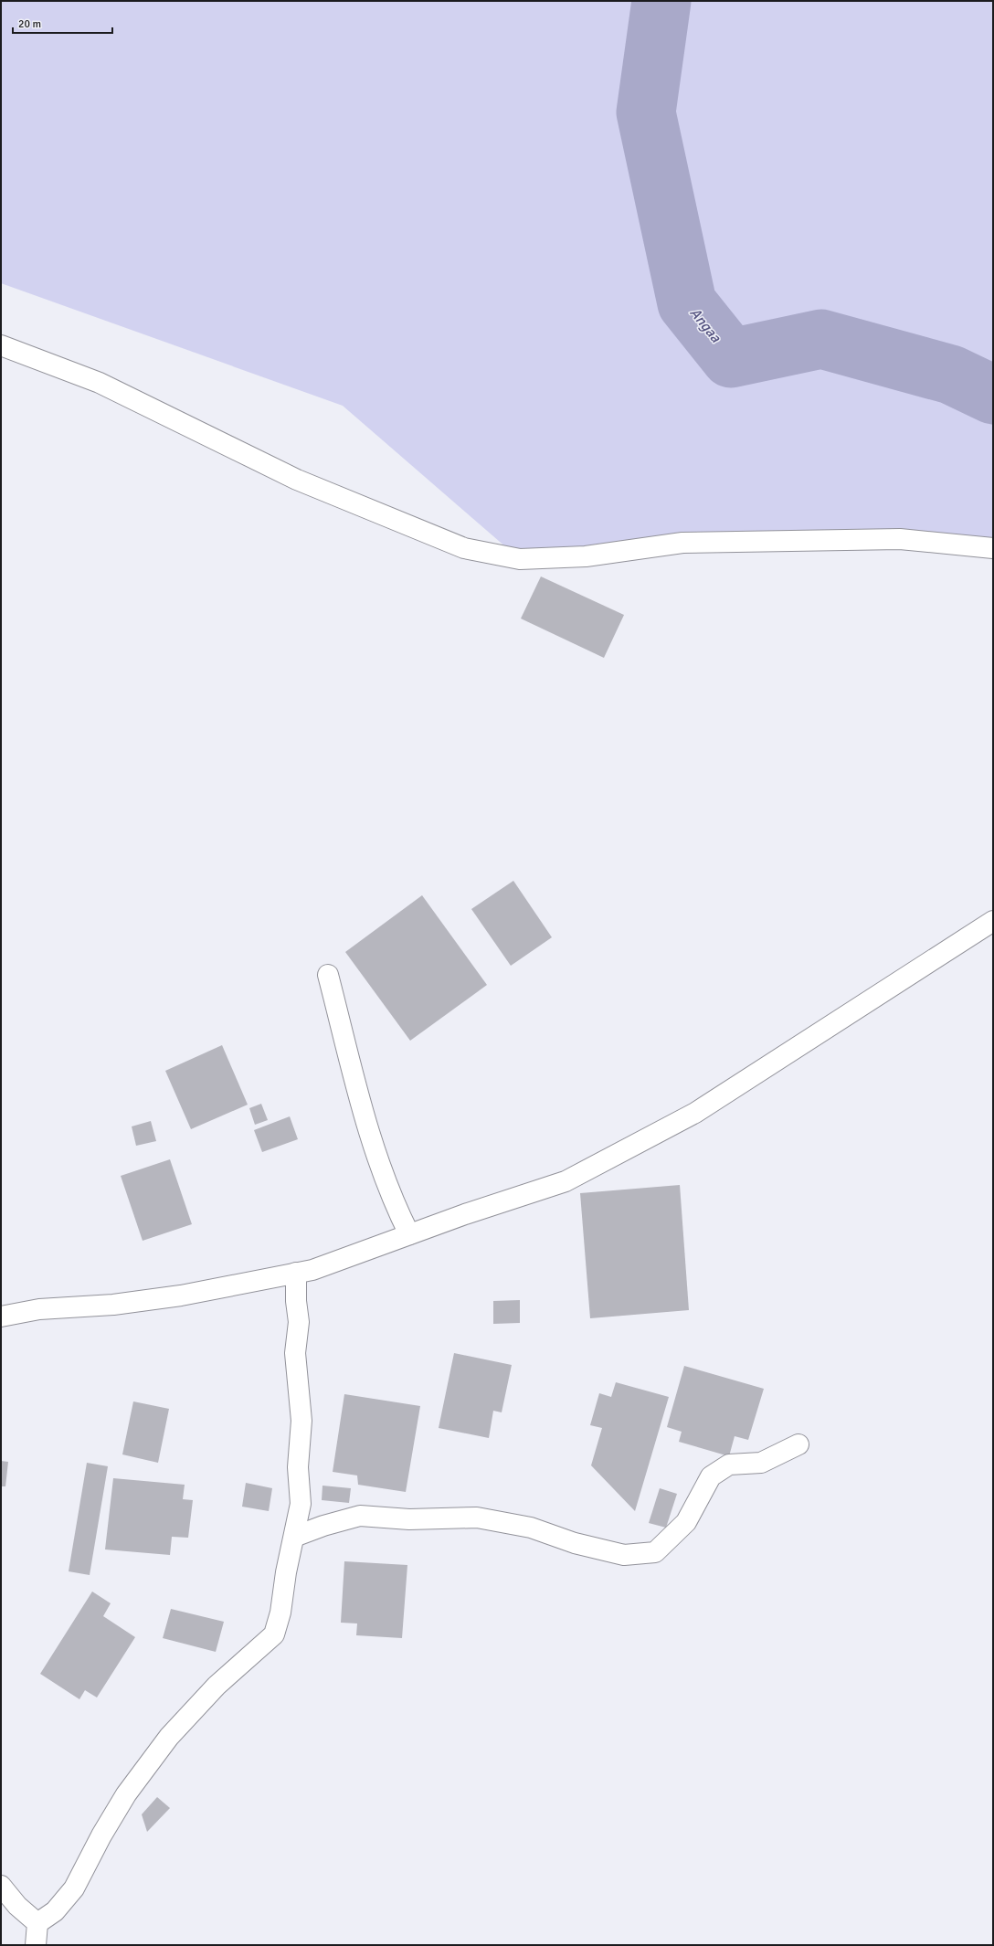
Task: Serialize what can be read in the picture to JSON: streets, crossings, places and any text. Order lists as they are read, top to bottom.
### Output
{
  "water": ["Angaa"],
  "scale_bar": "20 m"
}
